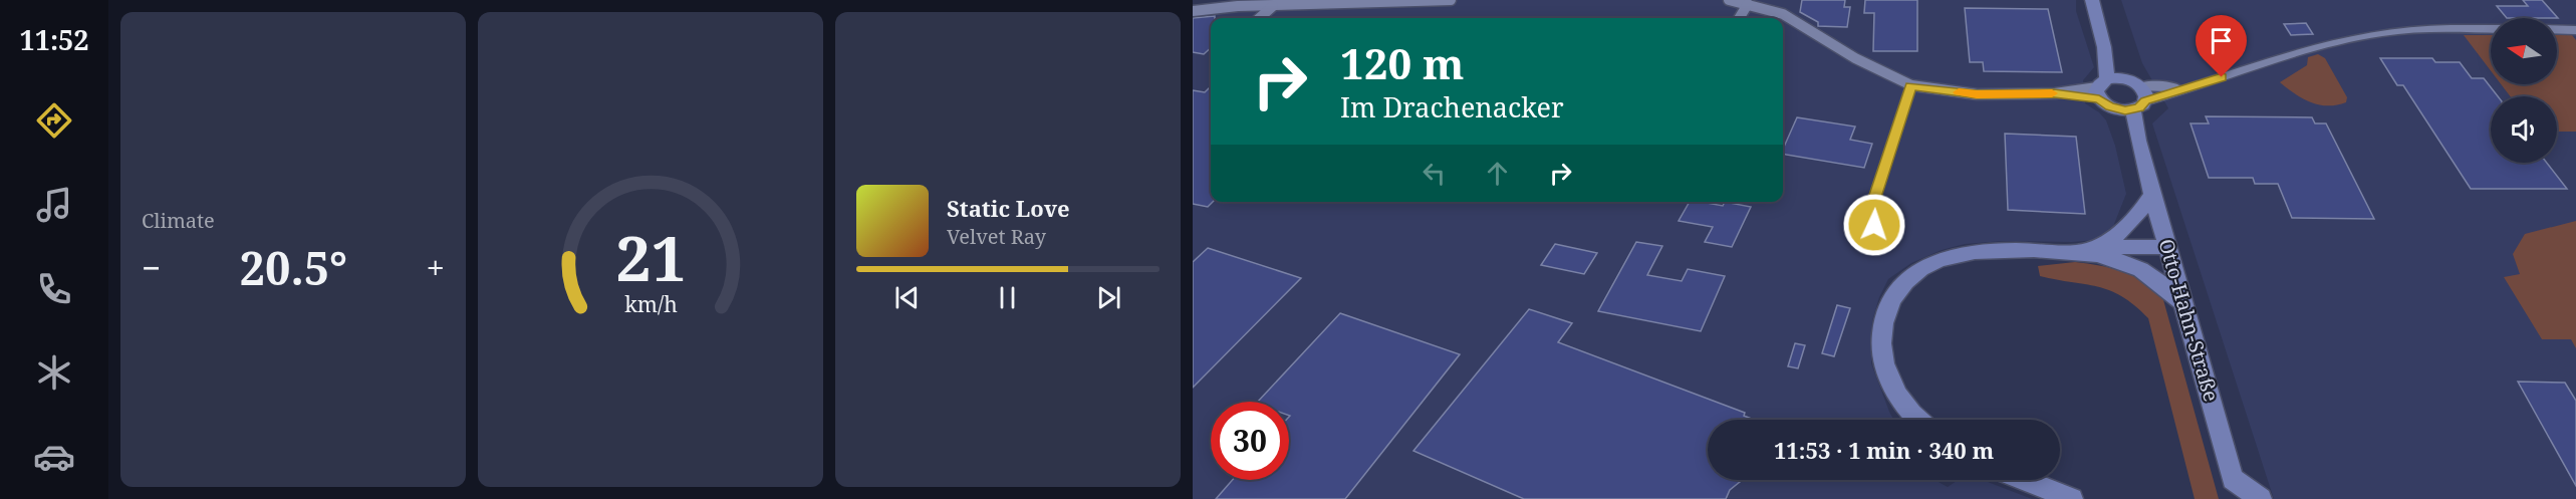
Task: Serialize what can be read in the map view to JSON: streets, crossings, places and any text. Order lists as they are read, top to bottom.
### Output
{
  "streets": {
    "main road": ["Otto-Hahn-Straße"]
  },
  "north": "left",
  "page": {
    "tabs": "11:52",
    "tile": "Climate",
    "turn": ["120 m", "Im Drachenacker"],
    "song": ["Static Love", "Velvet Ray"],
    "heat": ["−", "20.5°", "+"],
    "limit": "30",
    "trip": "11:53 · 1 min · 340 m",
    "gauge": ["21", "km/h"]
  }
}
